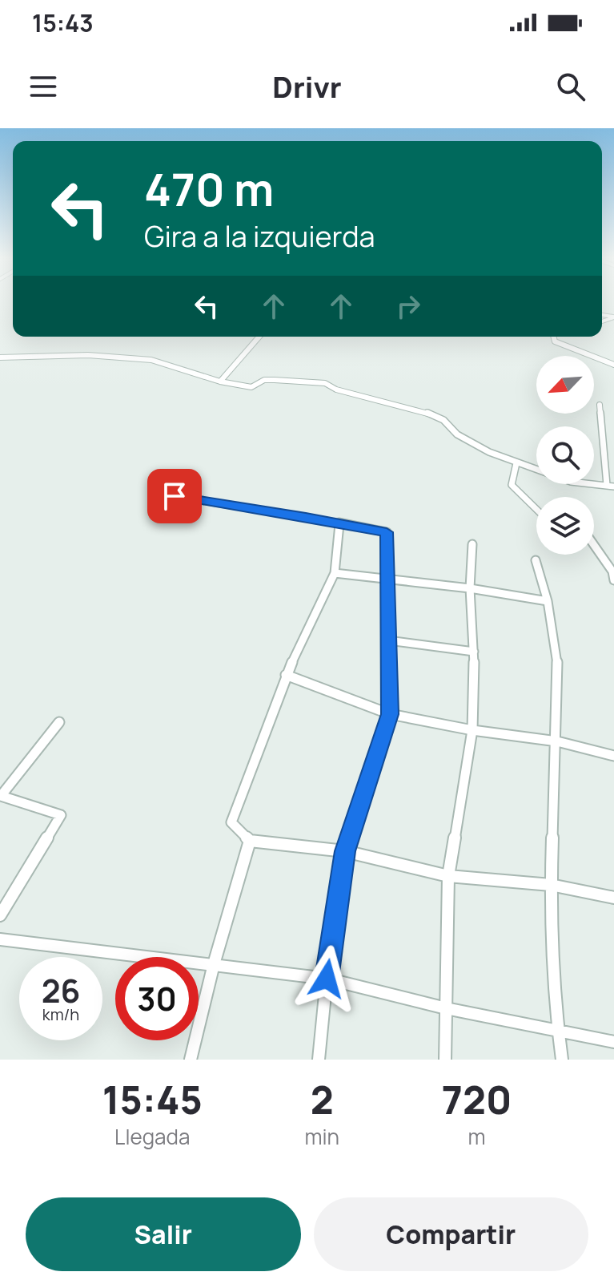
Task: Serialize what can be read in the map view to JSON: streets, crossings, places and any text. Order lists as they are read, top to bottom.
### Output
{
  "north": "bottom left",
  "page": {
    "status": "15:43",
    "header": "Drivr",
    "turn": ["470 m", "Gira a la izquierda"],
    "speed": "26 km/h",
    "limit": "30",
    "eta": [
      "15:45",
      "Llegada",
      "2",
      "min",
      "720",
      "m"
    ],
    "buttons": ["Salir", "Compartir"]
  }
}
